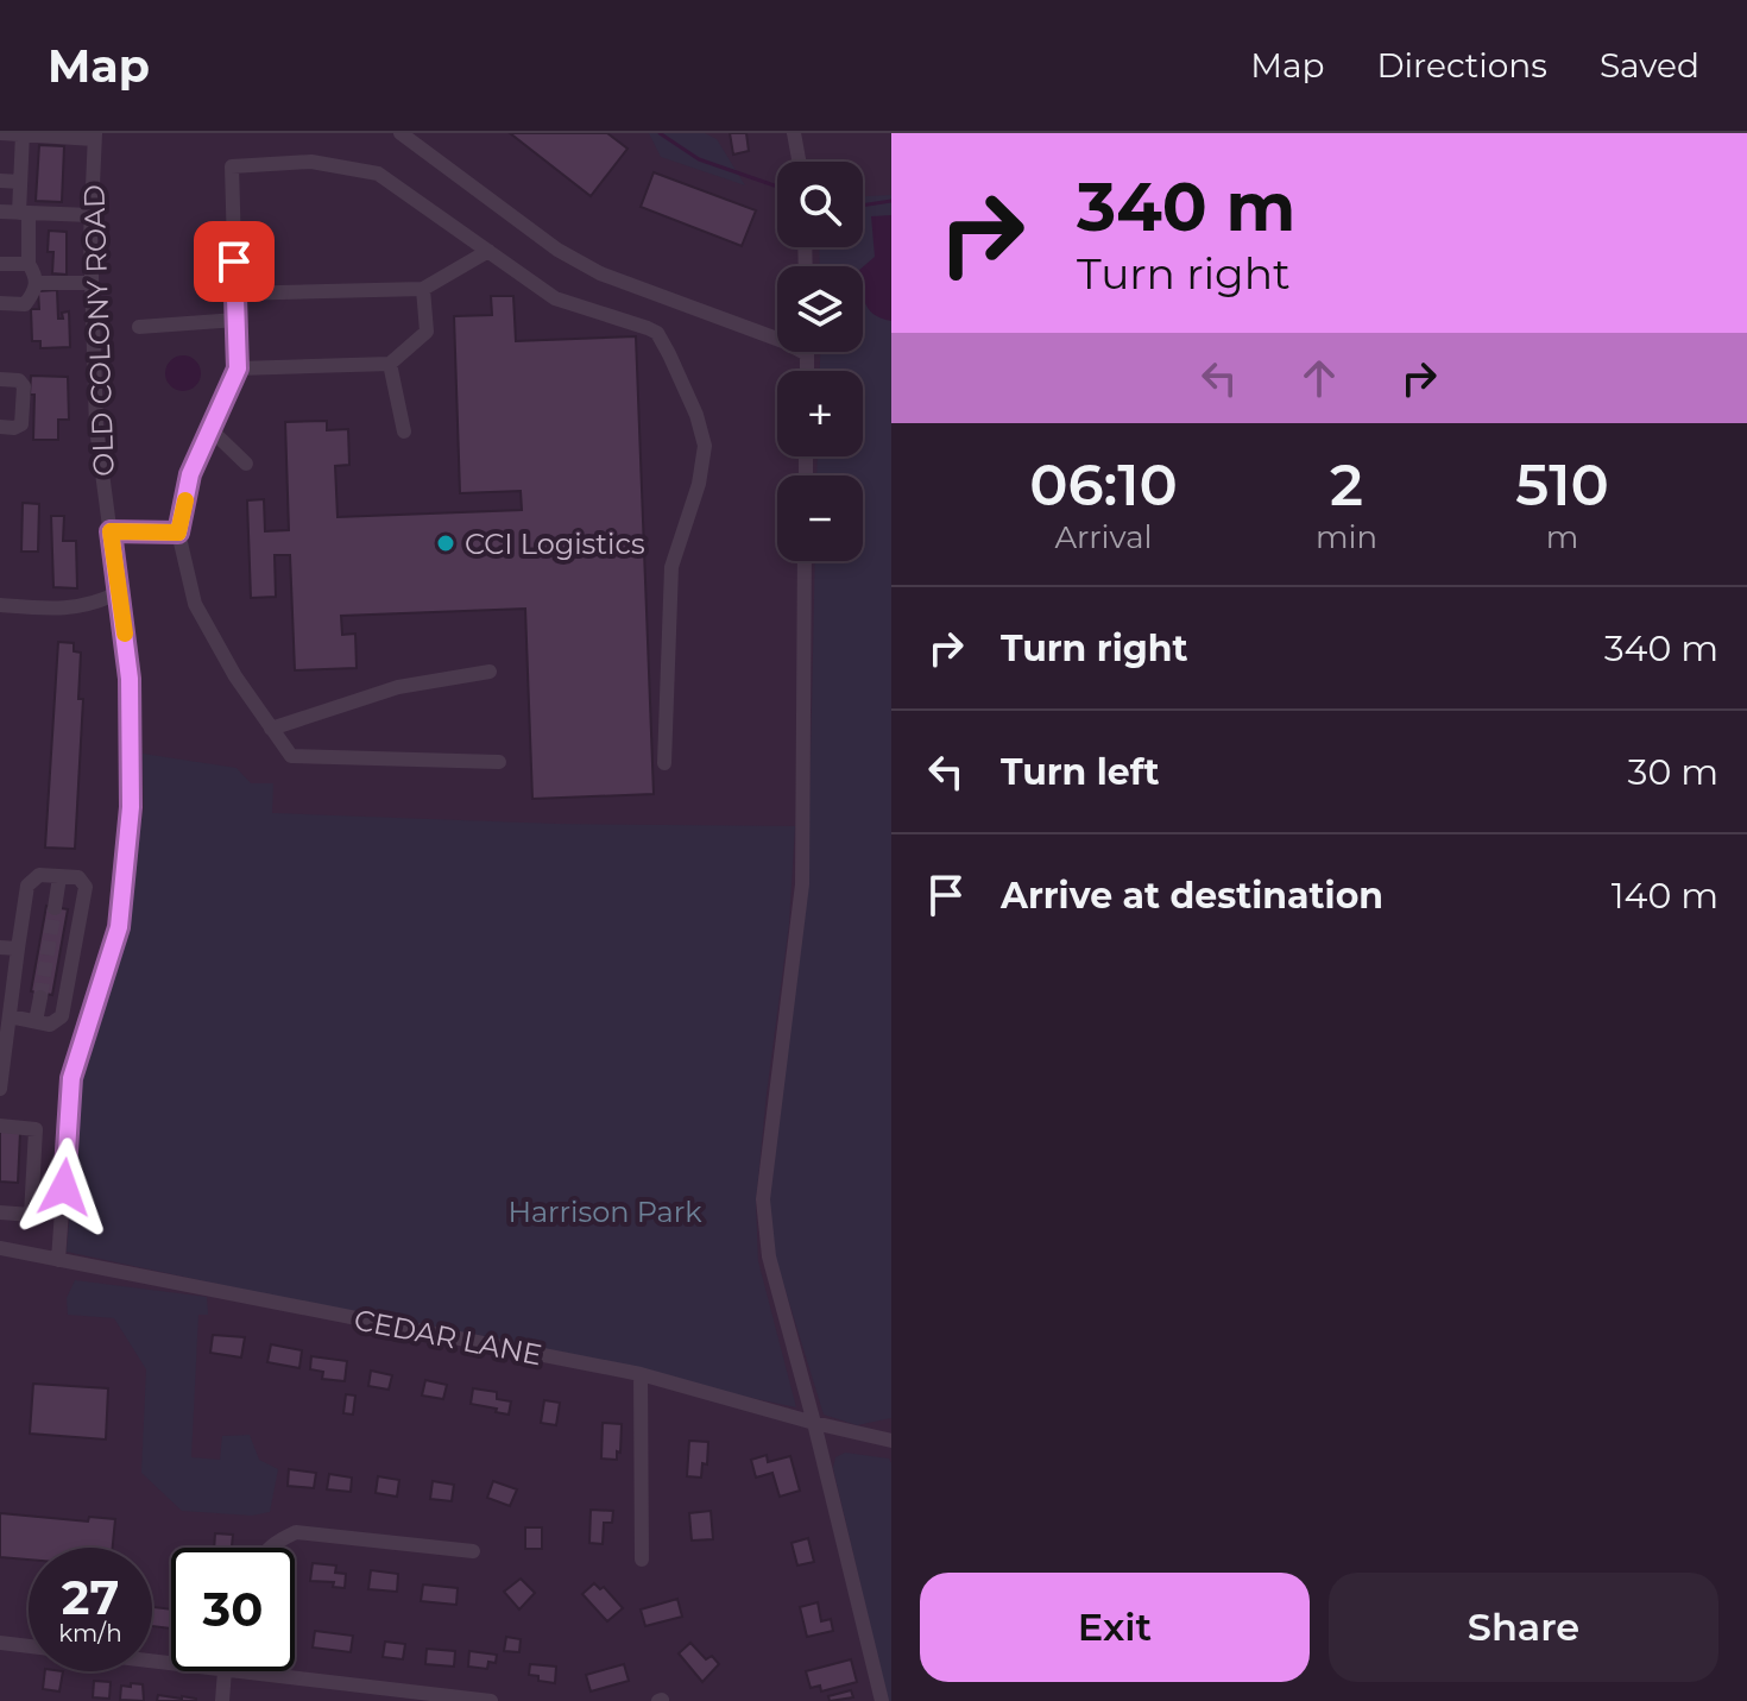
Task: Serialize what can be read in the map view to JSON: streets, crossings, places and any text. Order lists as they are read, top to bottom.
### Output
{
  "streets": {
    "street": ["OLD COLONY ROAD", "CEDAR LANE"]
  },
  "crossings": [
    ["OLD COLONY ROAD", "CEDAR LANE"]
  ],
  "parks": ["Harrison Park"],
  "places": ["CCI Logistics"],
  "page": {
    "header": "Map",
    "nav": ["Map", "Directions", "Saved"],
    "turn": ["340 m", "Turn right"],
    "map_buttons": ["+", "−"],
    "eta": [
      "06:10",
      "Arrival",
      "2",
      "min",
      "510",
      "m"
    ],
    "list": [
      {
        "name": "Turn right",
        "value": "340 m"
      },
      {
        "name": "Turn left",
        "value": "30 m"
      },
      {
        "name": "Arrive at destination",
        "value": "140 m"
      }
    ],
    "speed": "27 km/h",
    "limit": "30",
    "buttons": ["Exit", "Share"]
  }
}
